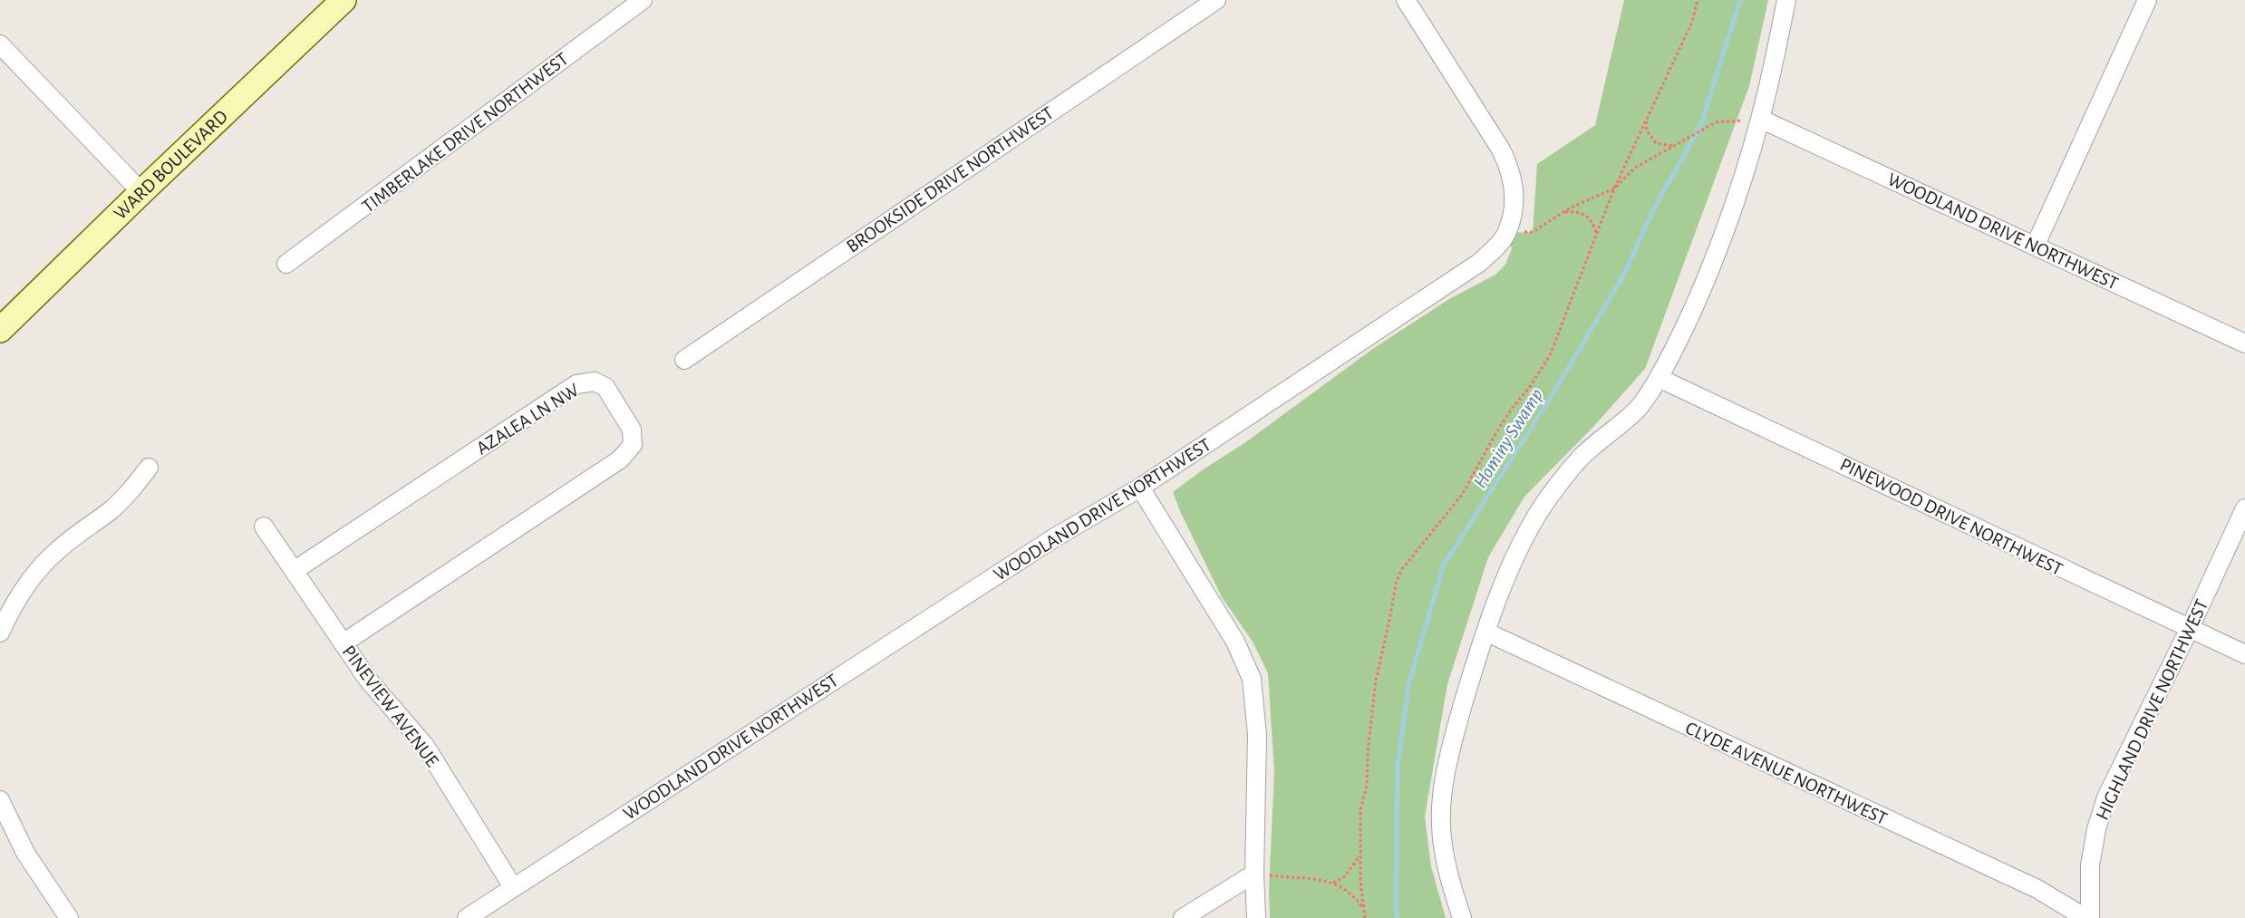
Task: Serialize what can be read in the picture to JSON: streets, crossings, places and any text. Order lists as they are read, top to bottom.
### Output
{
  "streets": {
    "main road": ["WARD BOULEVARD"],
    "street": [
      "TIMBERLAKE DRIVE NORTHWEST",
      "BROOKSIDE DRIVE NORTHWEST",
      "WOODLAND DRIVE NORTHWEST",
      "AZALEA LN NW",
      "PINEWOOD DRIVE NORTHWEST",
      "PINEVIEW AVENUE",
      "HIGHLAND DRIVE NORTHWEST",
      "CLYDE AVENUE NORTHWEST"
    ]
  },
  "crossings": [
    ["WOODLAND DRIVE NORTHWEST", "PINEVIEW AVENUE"],
    ["AZALEA LN NW", "PINEVIEW AVENUE"],
    ["PINEWOOD DRIVE NORTHWEST", "HIGHLAND DRIVE NORTHWEST"]
  ],
  "water": ["Hominy Swamp"]
}
